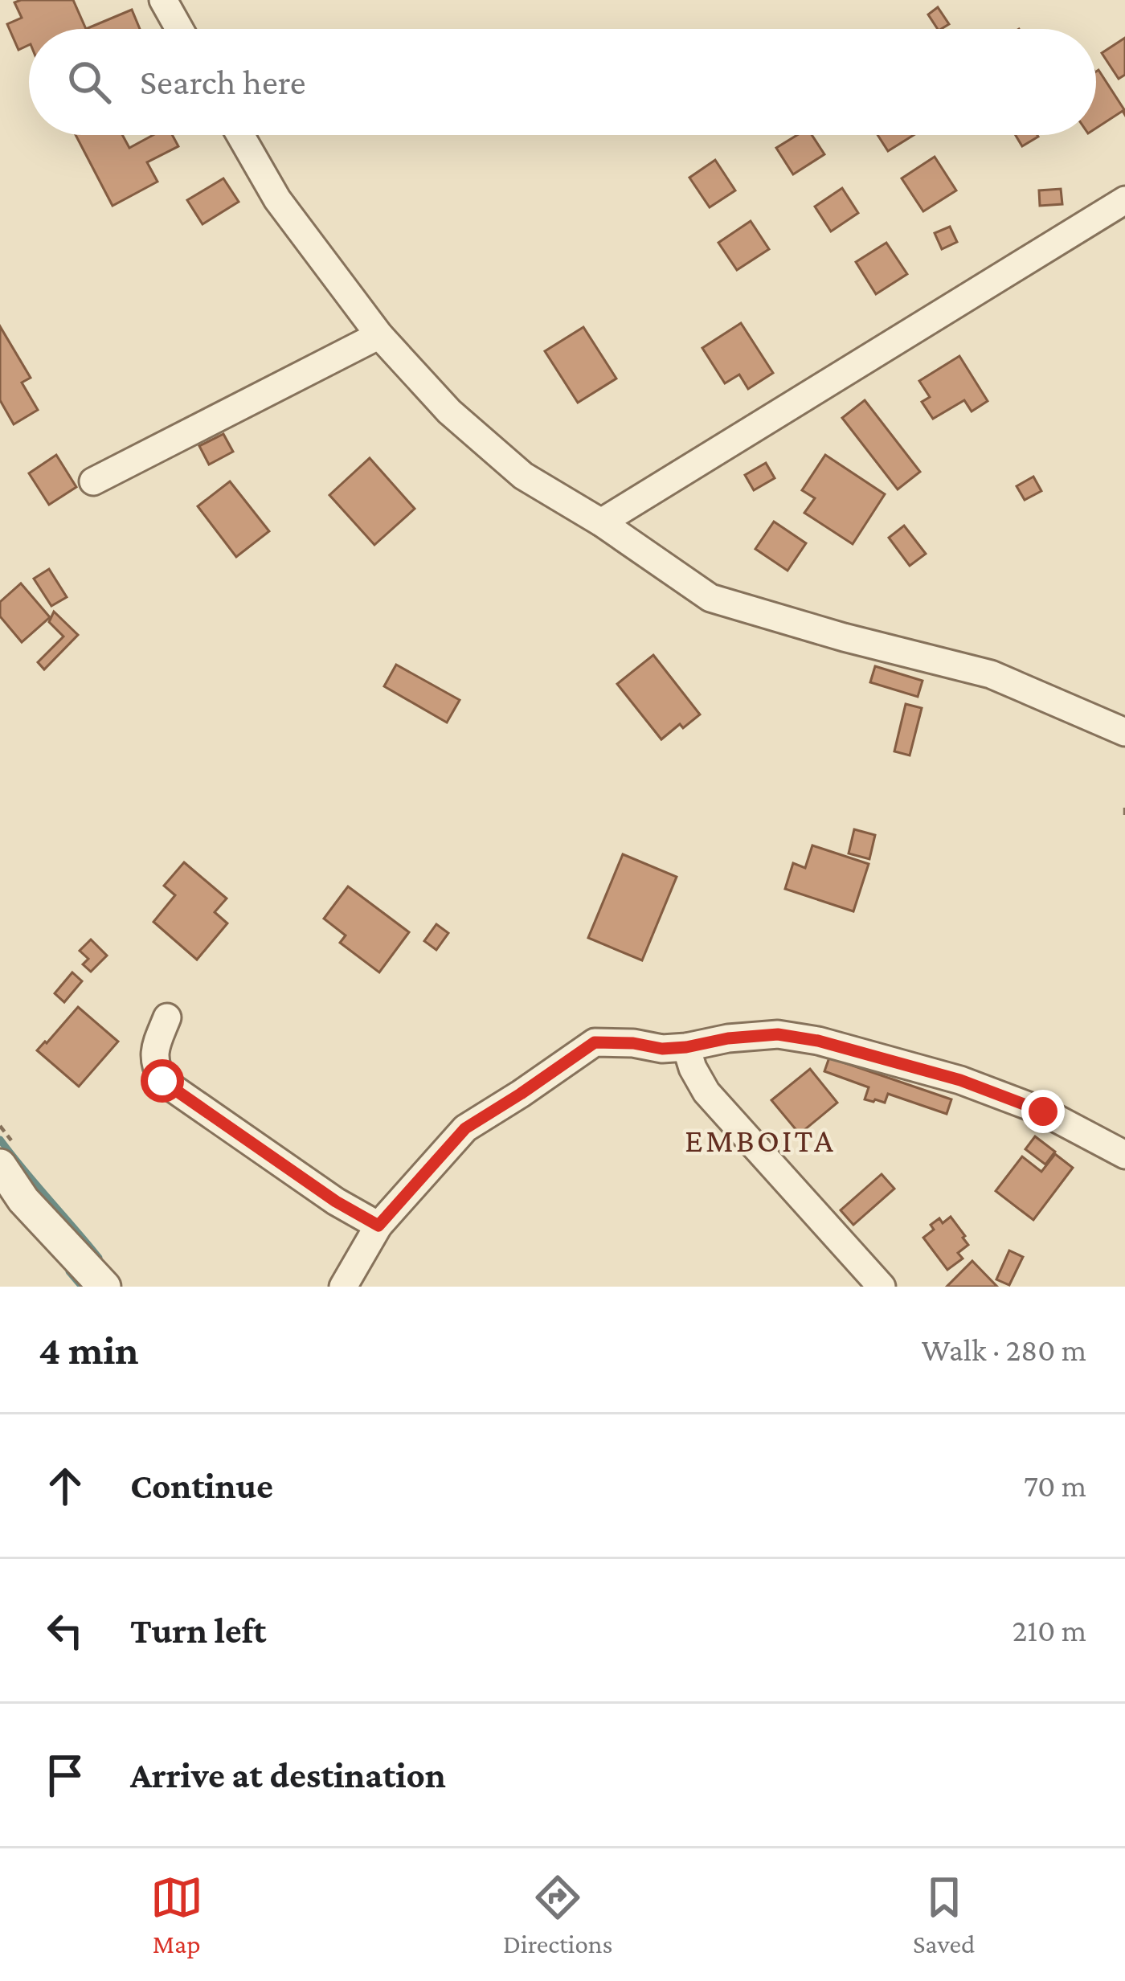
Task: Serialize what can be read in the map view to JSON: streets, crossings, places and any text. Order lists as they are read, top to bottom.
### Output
{
  "districts": ["EMBOITA"],
  "page": {
    "search": "Search here",
    "heading": ["4 min", "Walk · 280 m"],
    "list": [
      ["Continue", "70 m"],
      ["Turn left", "210 m"],
      "Arrive at destination"
    ],
    "nav": ["Map", "Directions", "Saved"]
  }
}
